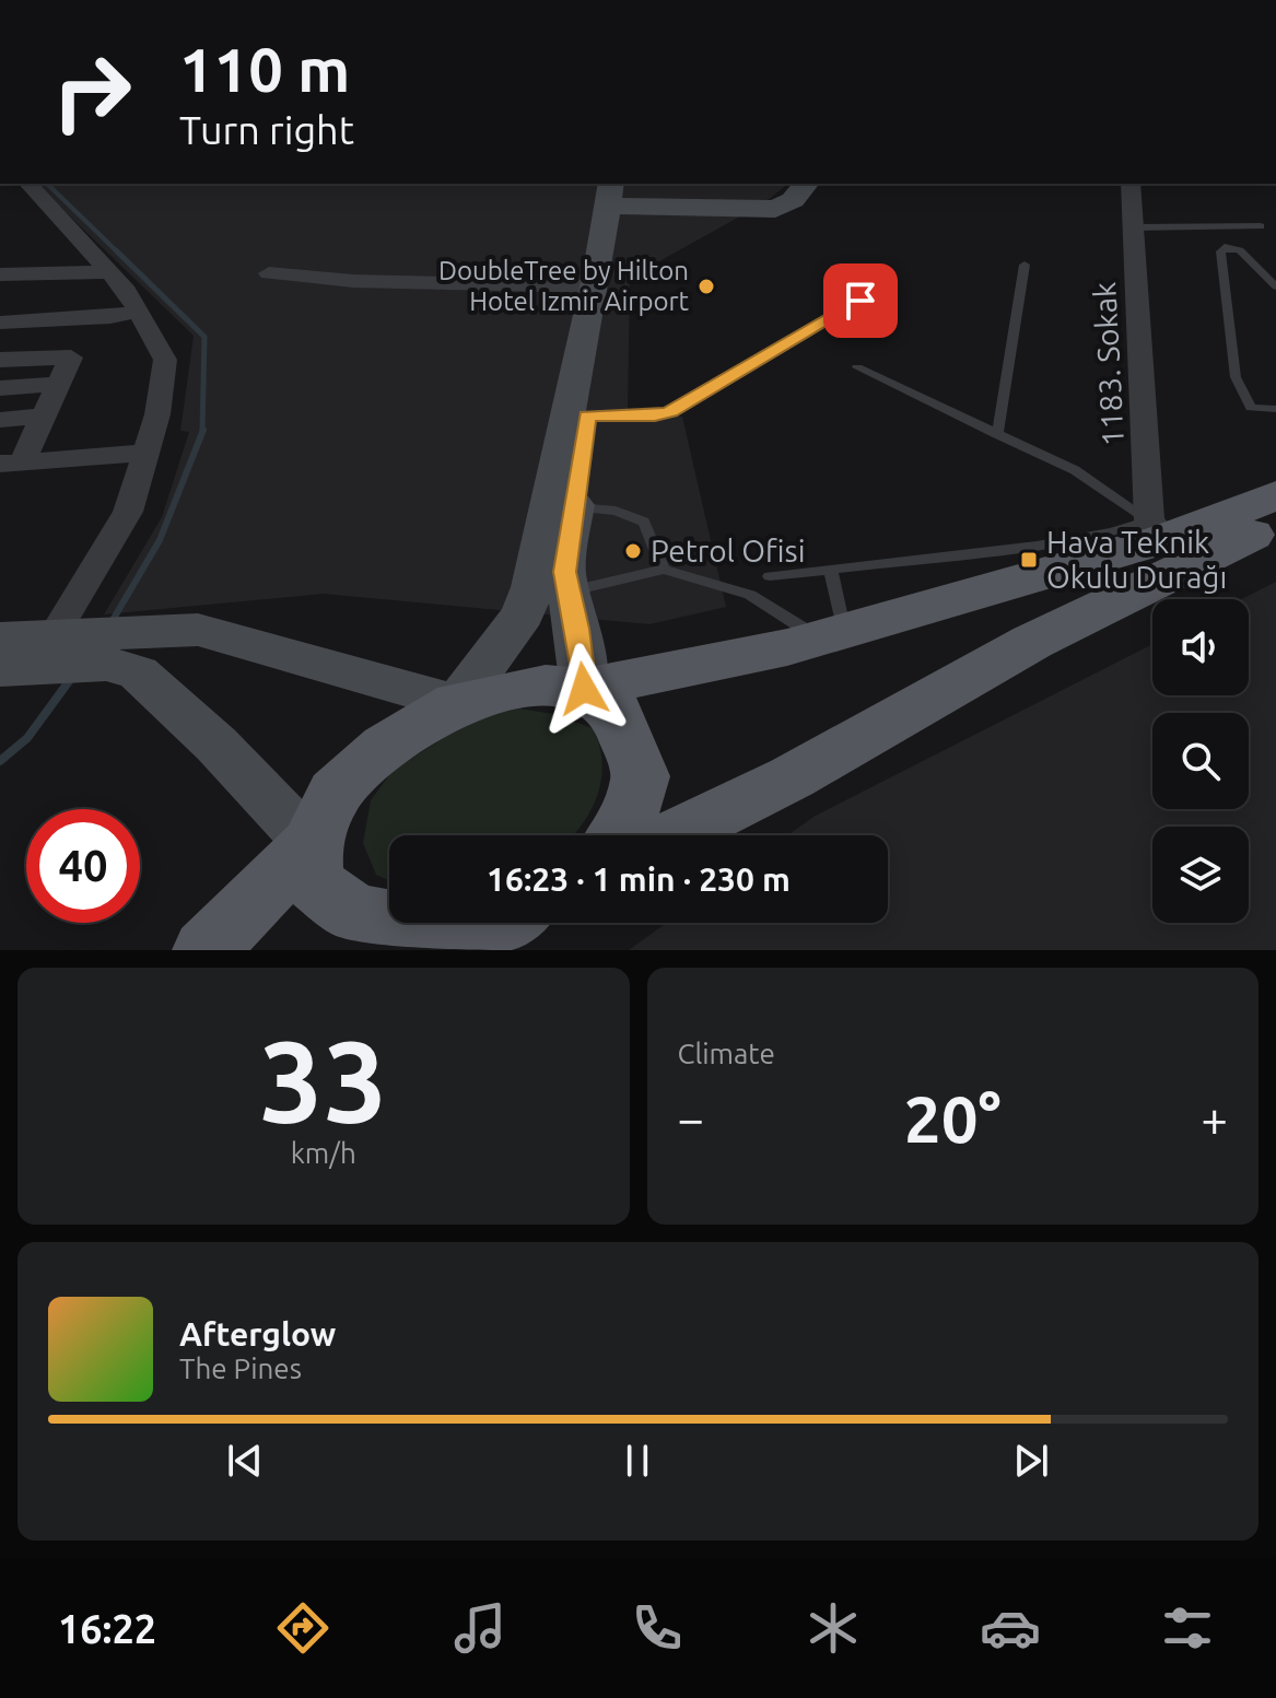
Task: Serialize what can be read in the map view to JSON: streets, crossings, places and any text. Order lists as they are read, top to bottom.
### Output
{
  "streets": {
    "street": ["1183. Sokak"]
  },
  "places": {
    "other": ["DoubleTree by Hilton Hotel Izmir Airport", "Petrol Ofisi"],
    "transit": ["Hava Teknik Okulu Durağı"]
  },
  "page": {
    "turn": ["110 m", "Turn right"],
    "limit": "40",
    "trip": "16:23 · 1 min · 230 m",
    "tile": [
      ["33", "km/h"],
      "Climate"
    ],
    "heat": ["−", "20°", "+"],
    "song": ["Afterglow", "The Pines"],
    "tabs": "16:22"
  }
}
